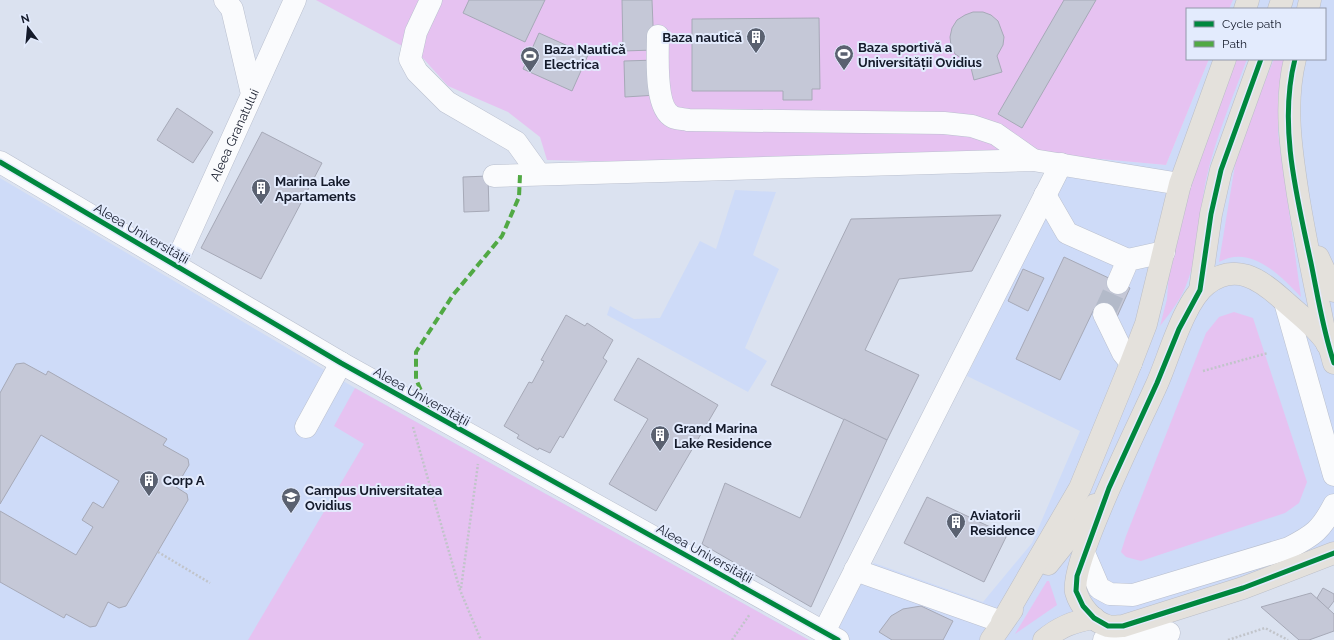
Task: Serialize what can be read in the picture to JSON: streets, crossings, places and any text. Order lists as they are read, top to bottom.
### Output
{
  "streets": {
    "street": ["Aleea Granatului", "Aleea Universității"]
  },
  "crossings": [
    ["Aleea Granatului", "Aleea Universității"]
  ],
  "places": {
    "building": [
      "Baza nautică",
      "Marina Lake Apartaments",
      "Grand Marina Lake Residence",
      "Corp A",
      "Aviatorii Residence"
    ],
    "sports": ["Baza sportivă a Universității Ovidius", "Baza Nautică Electrica"],
    "school or university": ["Campus Universitatea Ovidius"]
  },
  "legend": ["Cycle path", "Path"],
  "north": "top"
}
